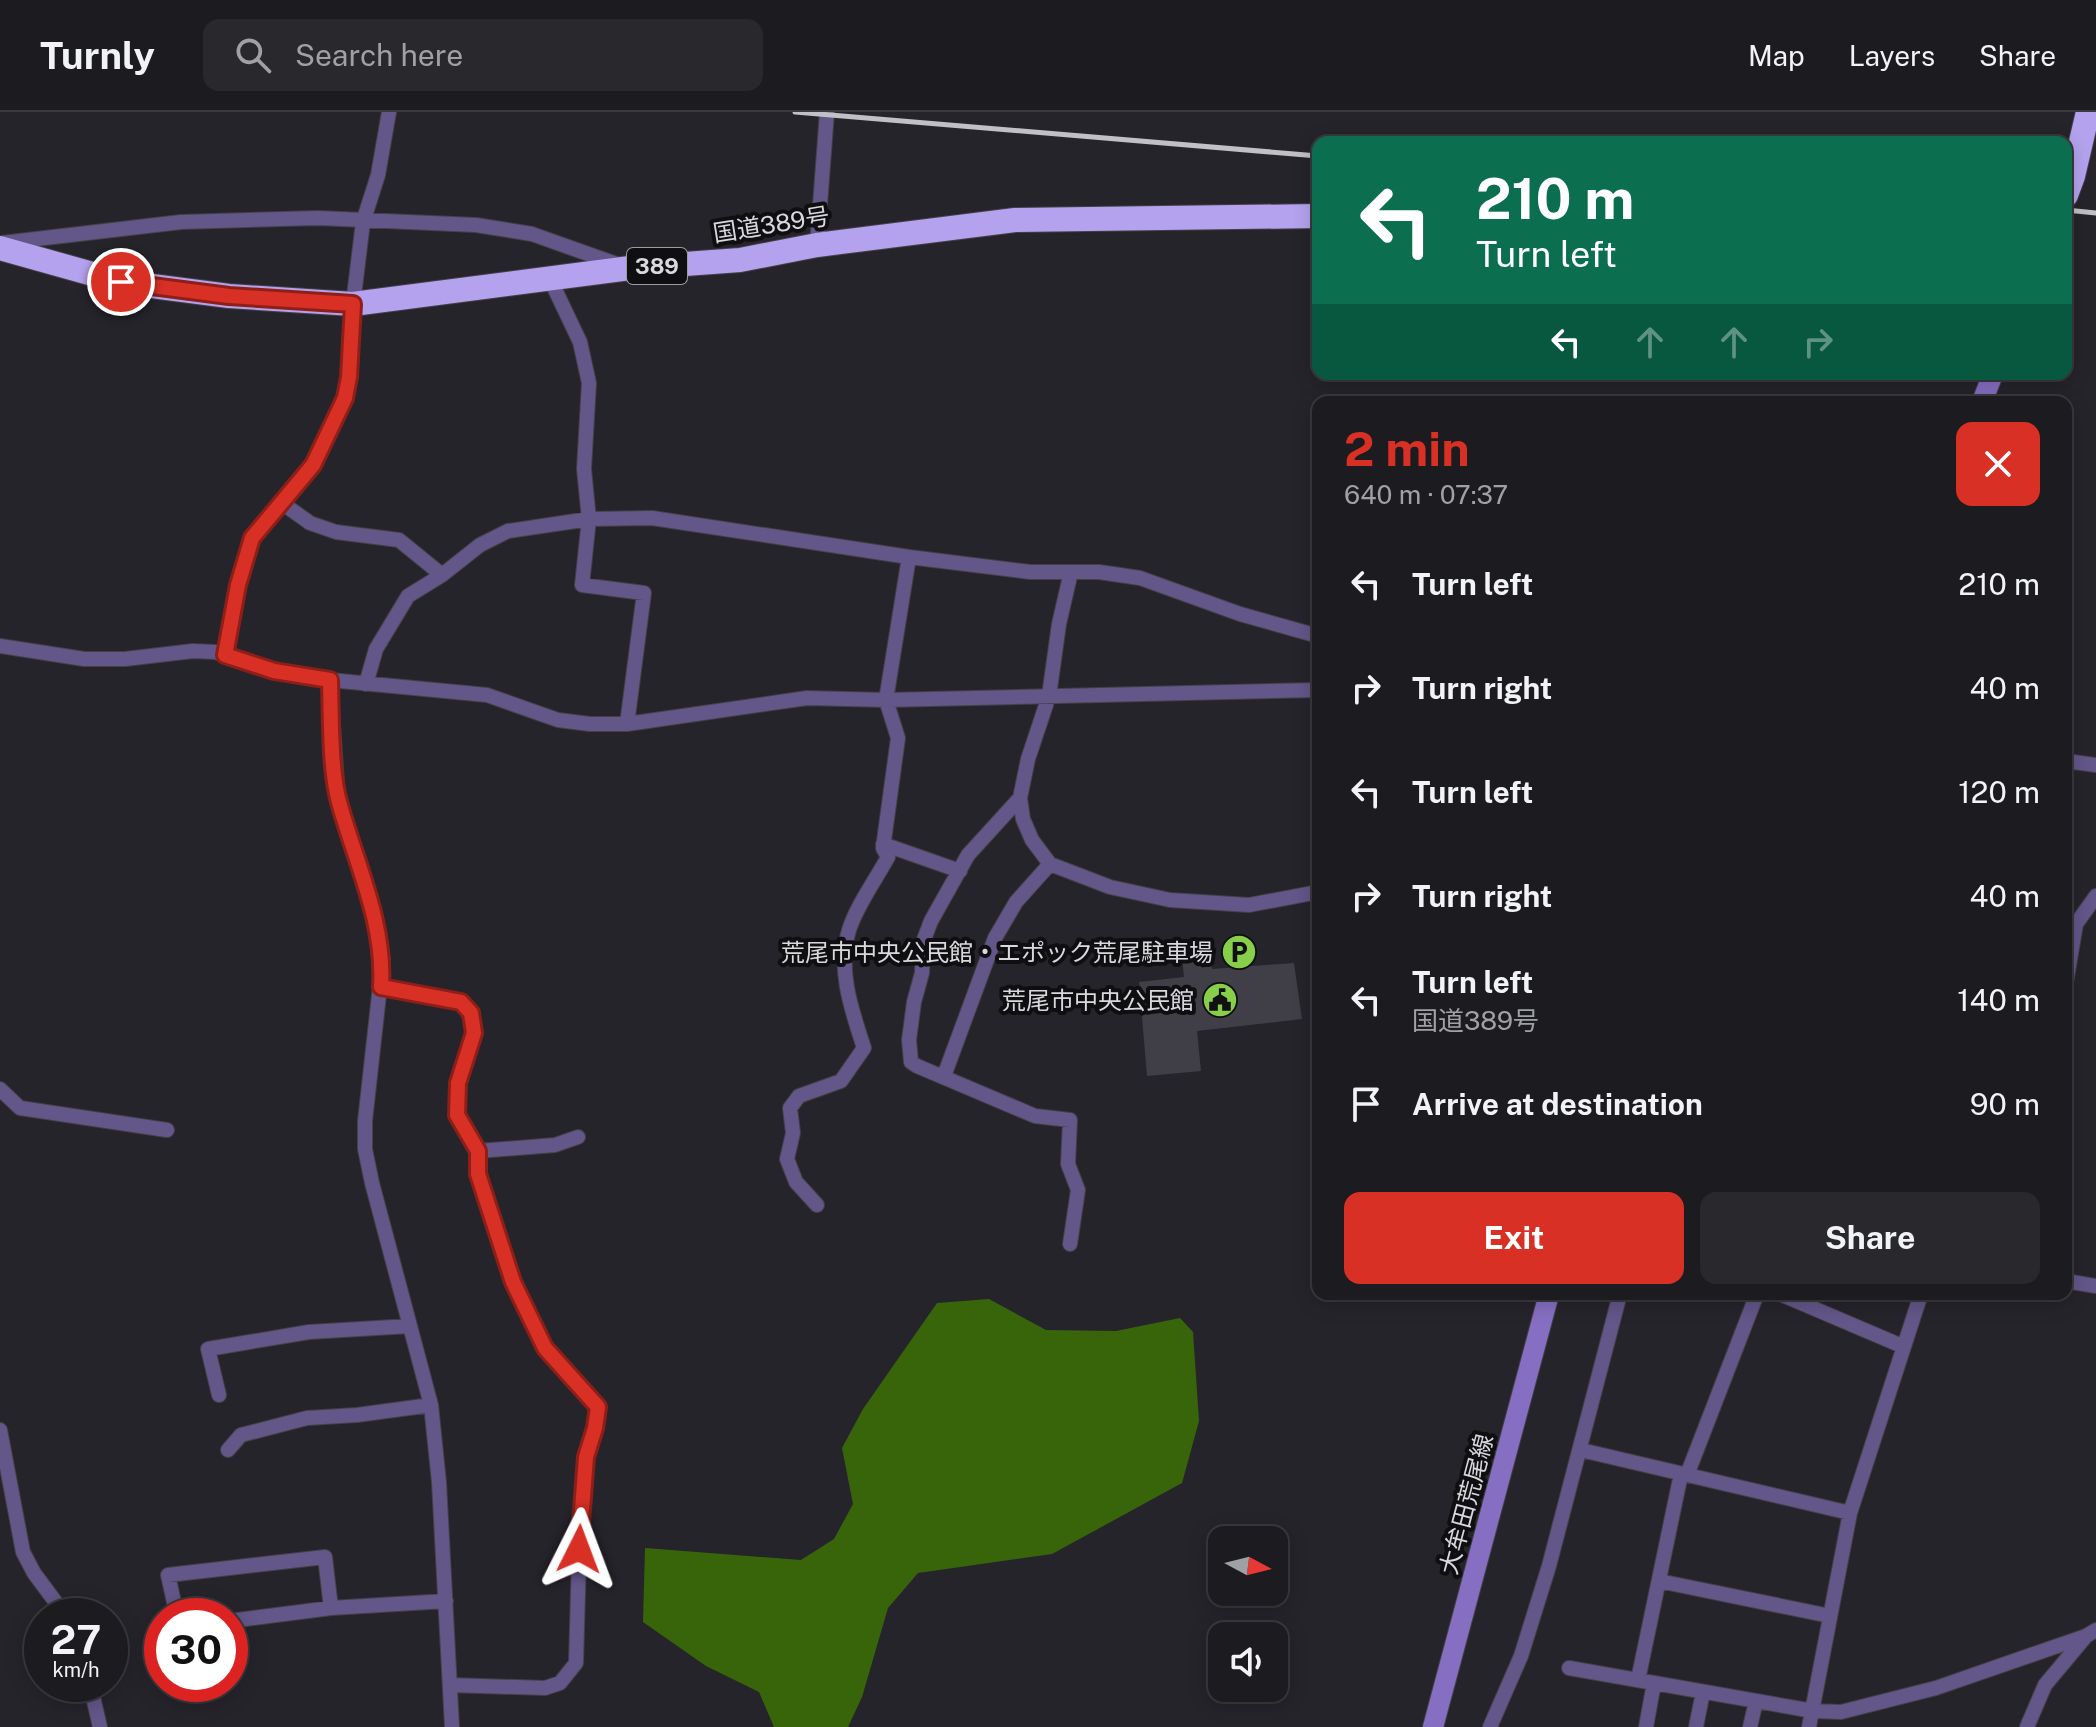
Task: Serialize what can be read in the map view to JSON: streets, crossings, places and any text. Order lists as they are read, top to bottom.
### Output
{
  "streets": {
    "highway": ["国道389号", "389"],
    "main road": ["大牟田荒尾線"]
  },
  "places": {
    "parking": ["荒尾市中央公民館・エポック荒尾駐車場"],
    "public building": ["荒尾市中央公民館"]
  },
  "north": "right",
  "page": {
    "header": "Turnly",
    "search": "Search here",
    "nav": ["Map", "Layers", "Share"],
    "turn": ["210 m", "Turn left"],
    "heading": ["2 min", "640 m · 07:37"],
    "list": [
      {
        "name": "Turn left",
        "value": "210 m"
      },
      {
        "name": "Turn right",
        "value": "40 m"
      },
      {
        "name": "Turn left",
        "value": "120 m"
      },
      {
        "name": "Turn right",
        "value": "40 m"
      },
      {
        "name": "Turn left",
        "note": "国道389号",
        "value": "140 m"
      },
      {
        "name": "Arrive at destination",
        "value": "90 m"
      }
    ],
    "buttons": ["Exit", "Share"],
    "speed": "27 km/h",
    "limit": "30"
  }
}
